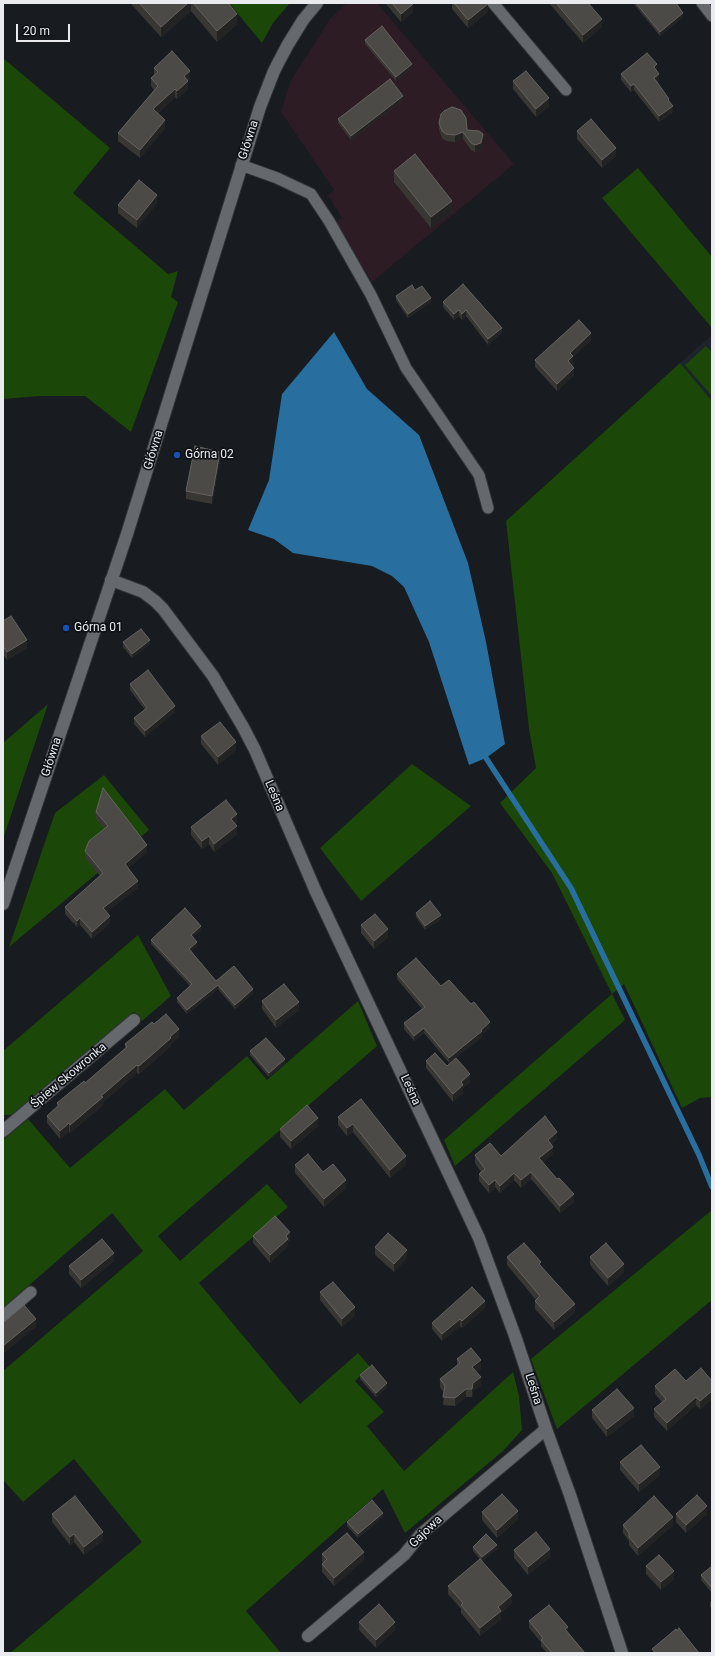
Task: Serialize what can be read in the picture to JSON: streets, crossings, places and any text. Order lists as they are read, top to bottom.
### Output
{
  "streets": {
    "street": [
      "Główna",
      "Leśna",
      "Śpiew Skowronka",
      "Gajowa"
    ]
  },
  "crossings": [
    ["Główna", "Leśna"],
    ["Leśna", "Gajowa"]
  ],
  "places": ["Górna 02", "Górna 01"],
  "scale_bar": "20 m"
}
